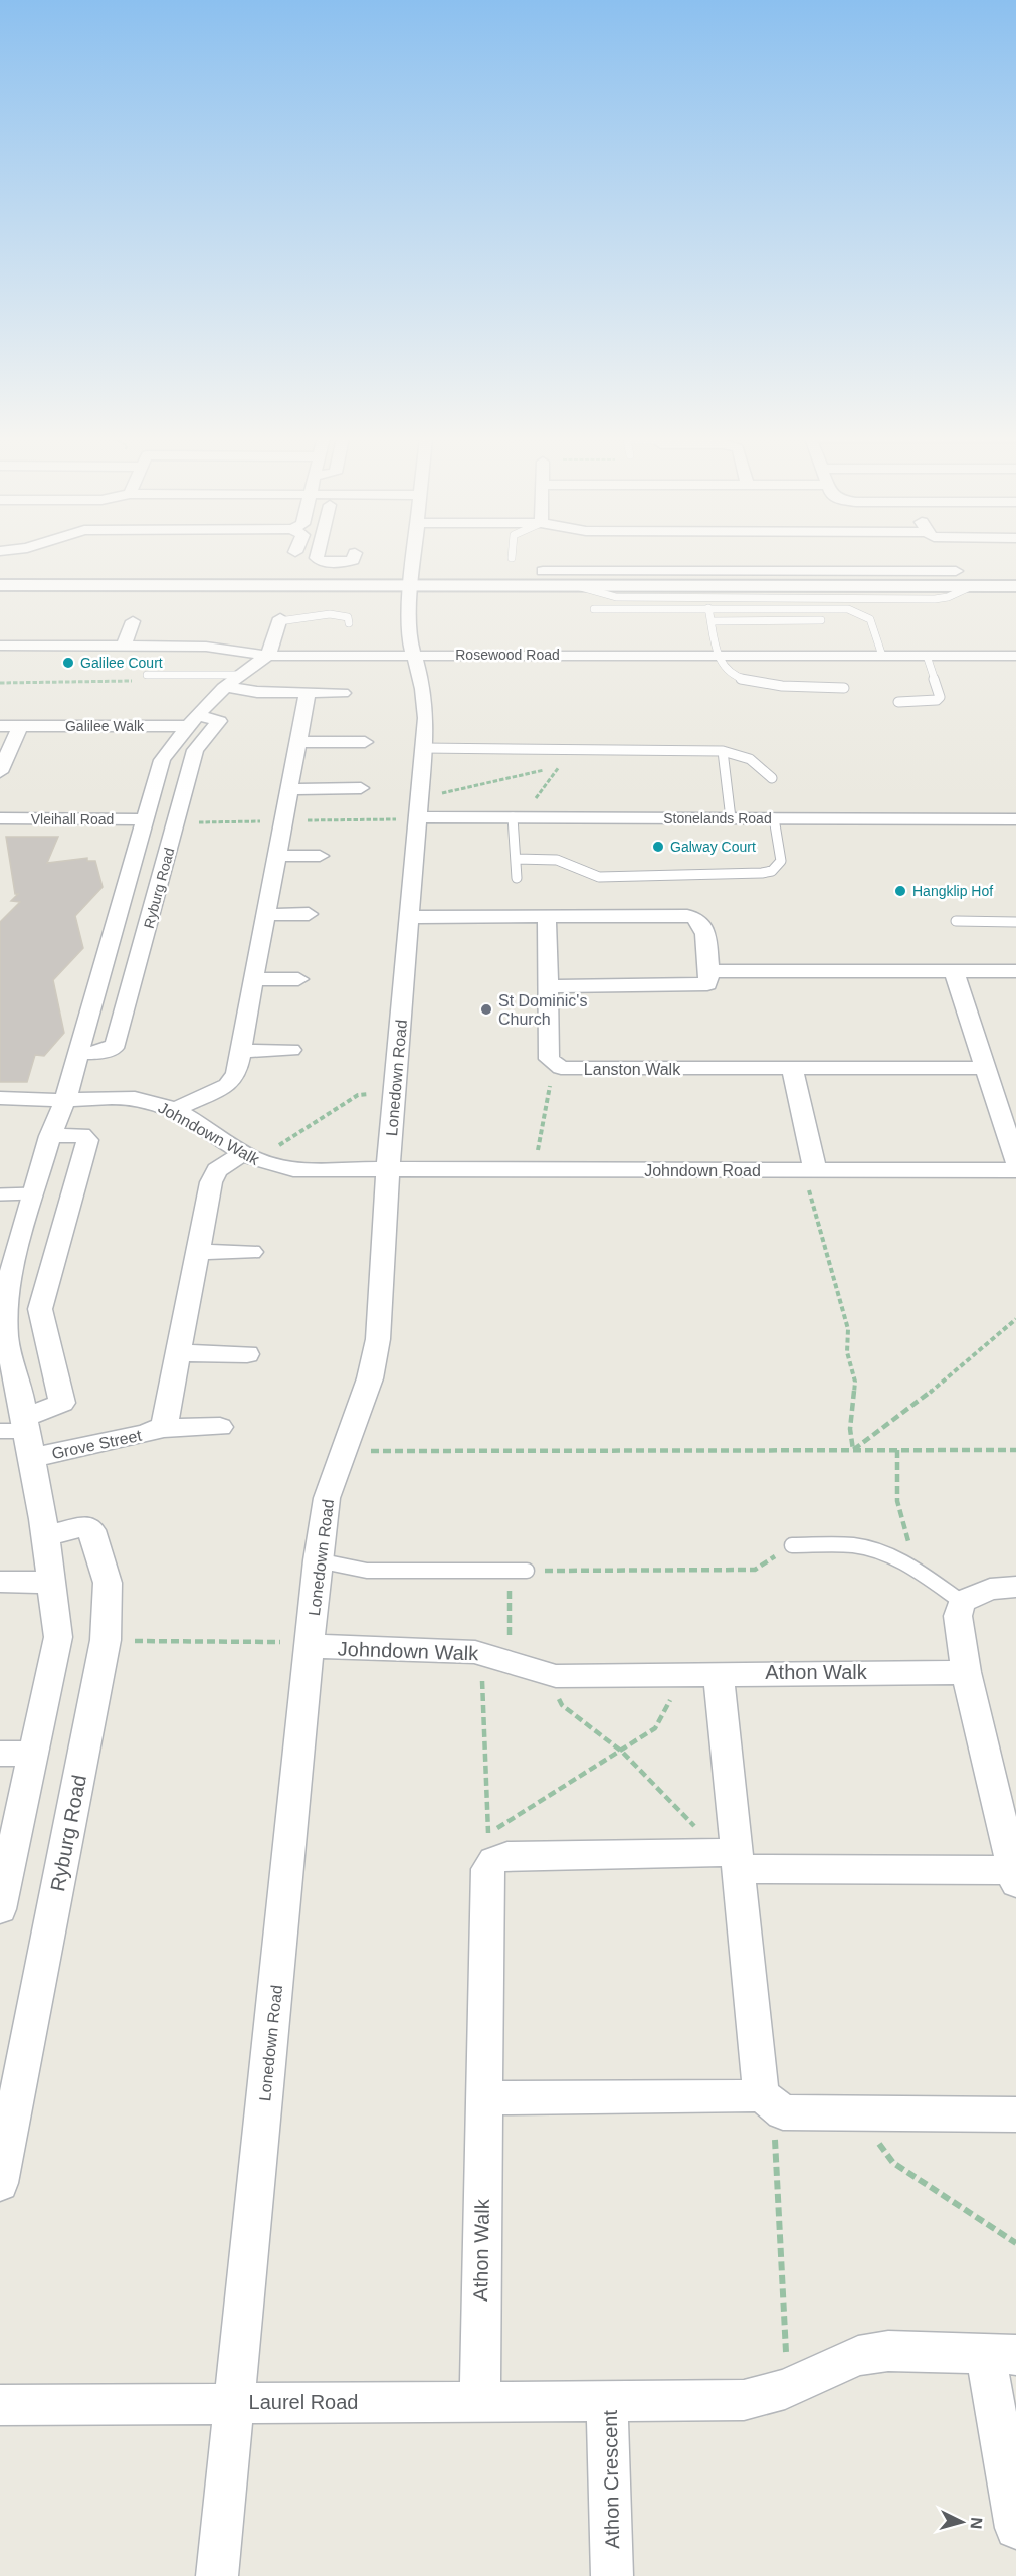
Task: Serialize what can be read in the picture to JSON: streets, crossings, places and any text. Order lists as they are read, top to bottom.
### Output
{
  "streets": {
    "street": [
      "Rosewood Road",
      "Galilee Walk",
      "Stonelands Road",
      "Vleihall Road",
      "Ryburg Road",
      "Lanston Walk",
      "Lonedown Road",
      "Johndown Walk",
      "Johndown Road",
      "Grove Street",
      "Athon Walk",
      "Laurel Road",
      "Athon Crescent"
    ]
  },
  "crossings": [
    ["Rosewood Road", "Ryburg Road"],
    ["Rosewood Road", "Lonedown Road"],
    ["Galilee Walk", "Ryburg Road"],
    ["Stonelands Road", "Lonedown Road"],
    ["Vleihall Road", "Ryburg Road"],
    ["Ryburg Road", "Johndown Walk"],
    ["Ryburg Road", "Grove Street"],
    ["Lonedown Road", "Johndown Walk"],
    ["Lonedown Road", "Johndown Road"],
    ["Lonedown Road", "Laurel Road"],
    ["Johndown Walk", "Johndown Road"],
    ["Johndown Walk", "Grove Street"],
    ["Johndown Walk", "Athon Walk"],
    ["Athon Walk", "Laurel Road"],
    ["Laurel Road", "Athon Crescent"]
  ],
  "places": [
    "Galilee Court",
    "Galway Court",
    "Hangklip Hof",
    "St Dominic's Church"
  ],
  "north": "right"
}
